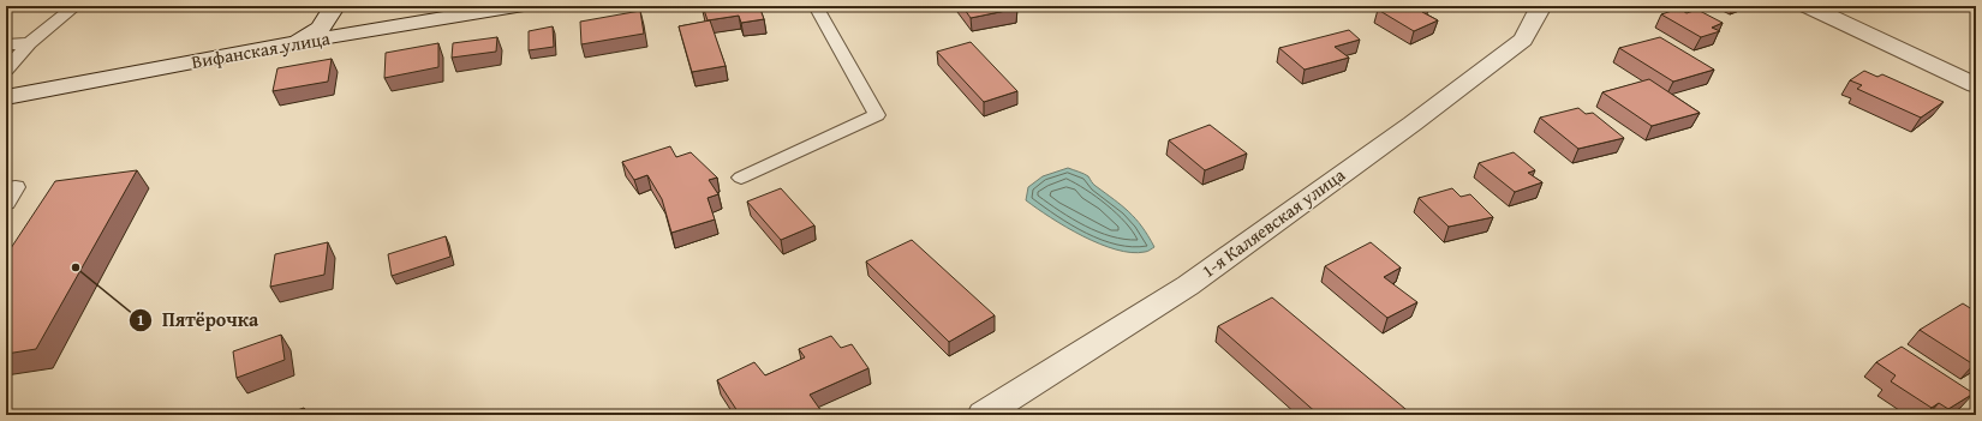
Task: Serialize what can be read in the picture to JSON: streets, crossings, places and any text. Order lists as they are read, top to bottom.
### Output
{
  "streets": {
    "street": ["Вифанская улица", "1-я Каляевская улица"]
  },
  "places": ["Пятёрочка"]
}
